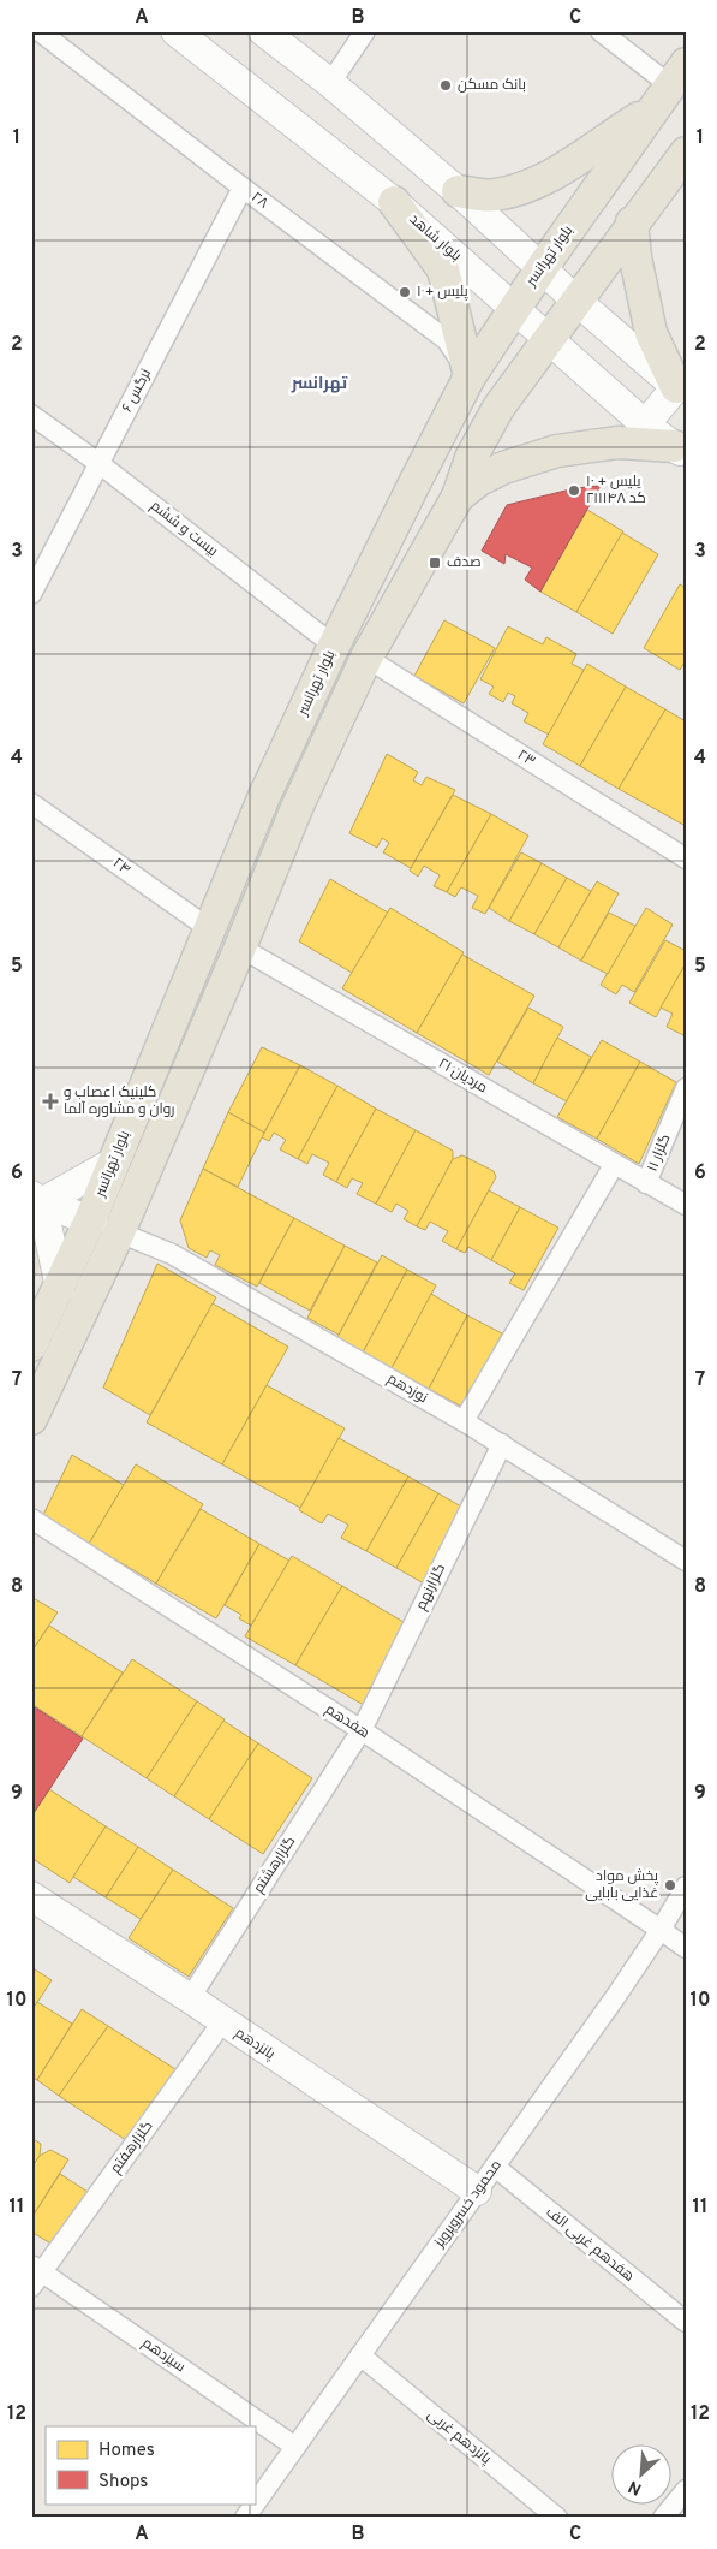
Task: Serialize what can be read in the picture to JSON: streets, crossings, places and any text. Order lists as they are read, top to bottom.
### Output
{
  "streets": {
    "main road": ["بلوار شاهد", "بلوار تهرانسر", "پانزدهم"],
    "street": [
      "۲۸",
      "نرگس ۶",
      "بیست و ششم",
      "۲۳",
      "۲۴",
      "۲۱ مردیان",
      "گلزار ۱۱",
      "نوزدهم",
      "گلزارنهم",
      "هفدهم",
      "گلزارهشتم",
      "گلزارهفتم",
      "محمود خسروپرویز",
      "هفدهم غربی الف",
      "سیزدهم",
      "پانزدهم غربی"
    ]
  },
  "crossings": [
    ["۲۸", "بلوار تهرانسر"],
    ["۲۸", "نرگس ۶"],
    ["بلوار شاهد", "بلوار تهرانسر"],
    ["بلوار تهرانسر", "بیست و ششم"],
    ["بلوار تهرانسر", "۲۴"],
    ["بلوار تهرانسر", "نوزدهم"],
    ["نرگس ۶", "بیست و ششم"],
    ["۲۱ مردیان", "گلزار ۱۱"],
    ["نوزدهم", "گلزارنهم"],
    ["گلزارنهم", "هفدهم"],
    ["گلزارنهم", "گلزارهشتم"],
    ["هفدهم", "گلزارهشتم"],
    ["هفدهم", "محمود خسروپرویز"],
    ["گلزارهشتم", "پانزدهم"],
    ["پانزدهم", "گلزارهفتم"],
    ["پانزدهم", "محمود خسروپرویز"],
    ["گلزارهفتم", "سیزدهم"],
    ["محمود خسروپرویز", "هفدهم غربی الف"],
    ["محمود خسروپرویز", "سیزدهم"],
    ["محمود خسروپرویز", "پانزدهم غربی"]
  ],
  "districts": ["تهرانسر"],
  "places": {
    "other": [
      "بانک مسکن",
      "پلیس +۱۰",
      "پلیس + ۱۰ کد ۲۱۱۱۴۸",
      "پخش مواد غذایی بابایی"
    ],
    "transit": ["صدف"],
    "health": ["کلینیک اعصاب و روان و مشاوره آلما"]
  },
  "legend": ["Homes", "Shops"],
  "north": "bottom left",
  "grid": {
    "columns": ["A", "B", "C"],
    "rows": [
      "1",
      "2",
      "3",
      "4",
      "5",
      "6",
      "7",
      "8",
      "9",
      "10",
      "11",
      "12"
    ]
  }
}
